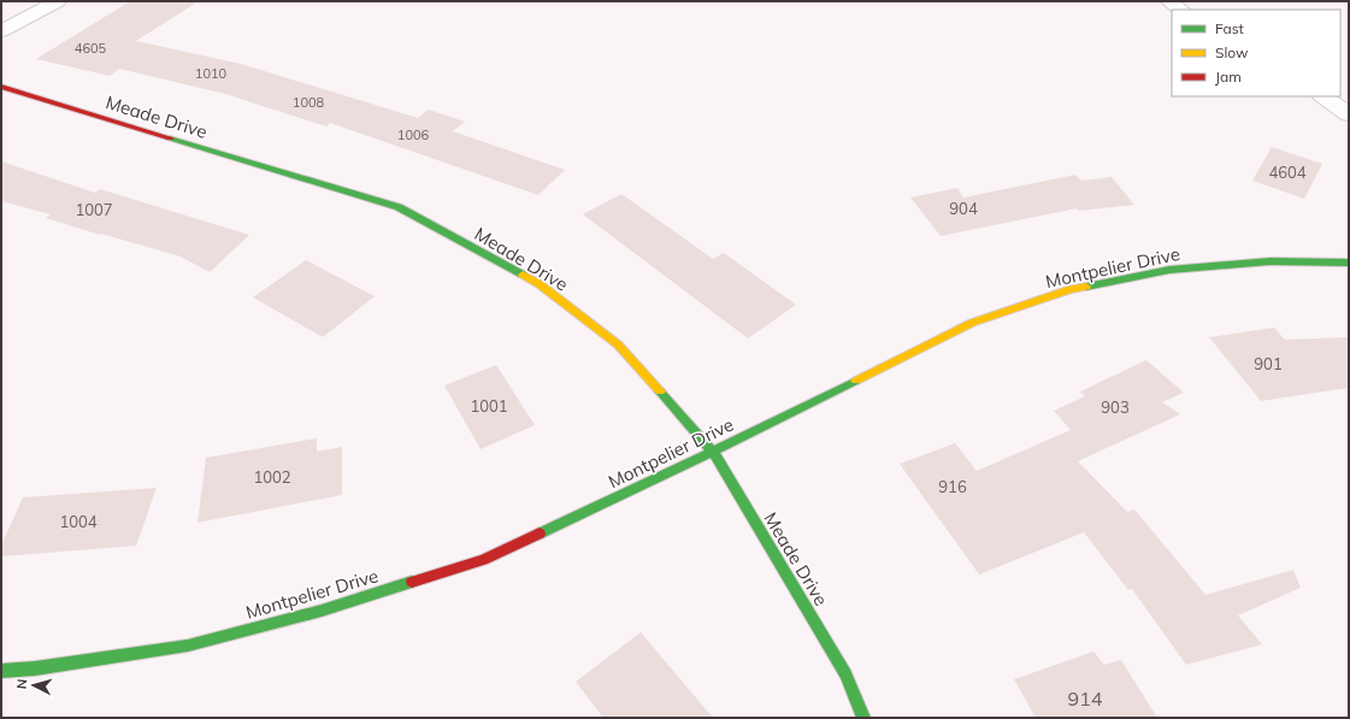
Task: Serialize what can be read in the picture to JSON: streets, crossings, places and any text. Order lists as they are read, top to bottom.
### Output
{
  "streets": {
    "street": ["Meade Drive", "Montpelier Drive"]
  },
  "crossings": [
    ["Meade Drive", "Montpelier Drive"]
  ],
  "house_numbers": [
    "4605",
    "1010",
    "1008",
    "1006",
    "4604",
    "904",
    "1007",
    "901",
    "1001",
    "903",
    "1002",
    "916",
    "1004",
    "914"
  ],
  "legend": ["Fast", "Slow", "Jam"],
  "north": "left"
}
